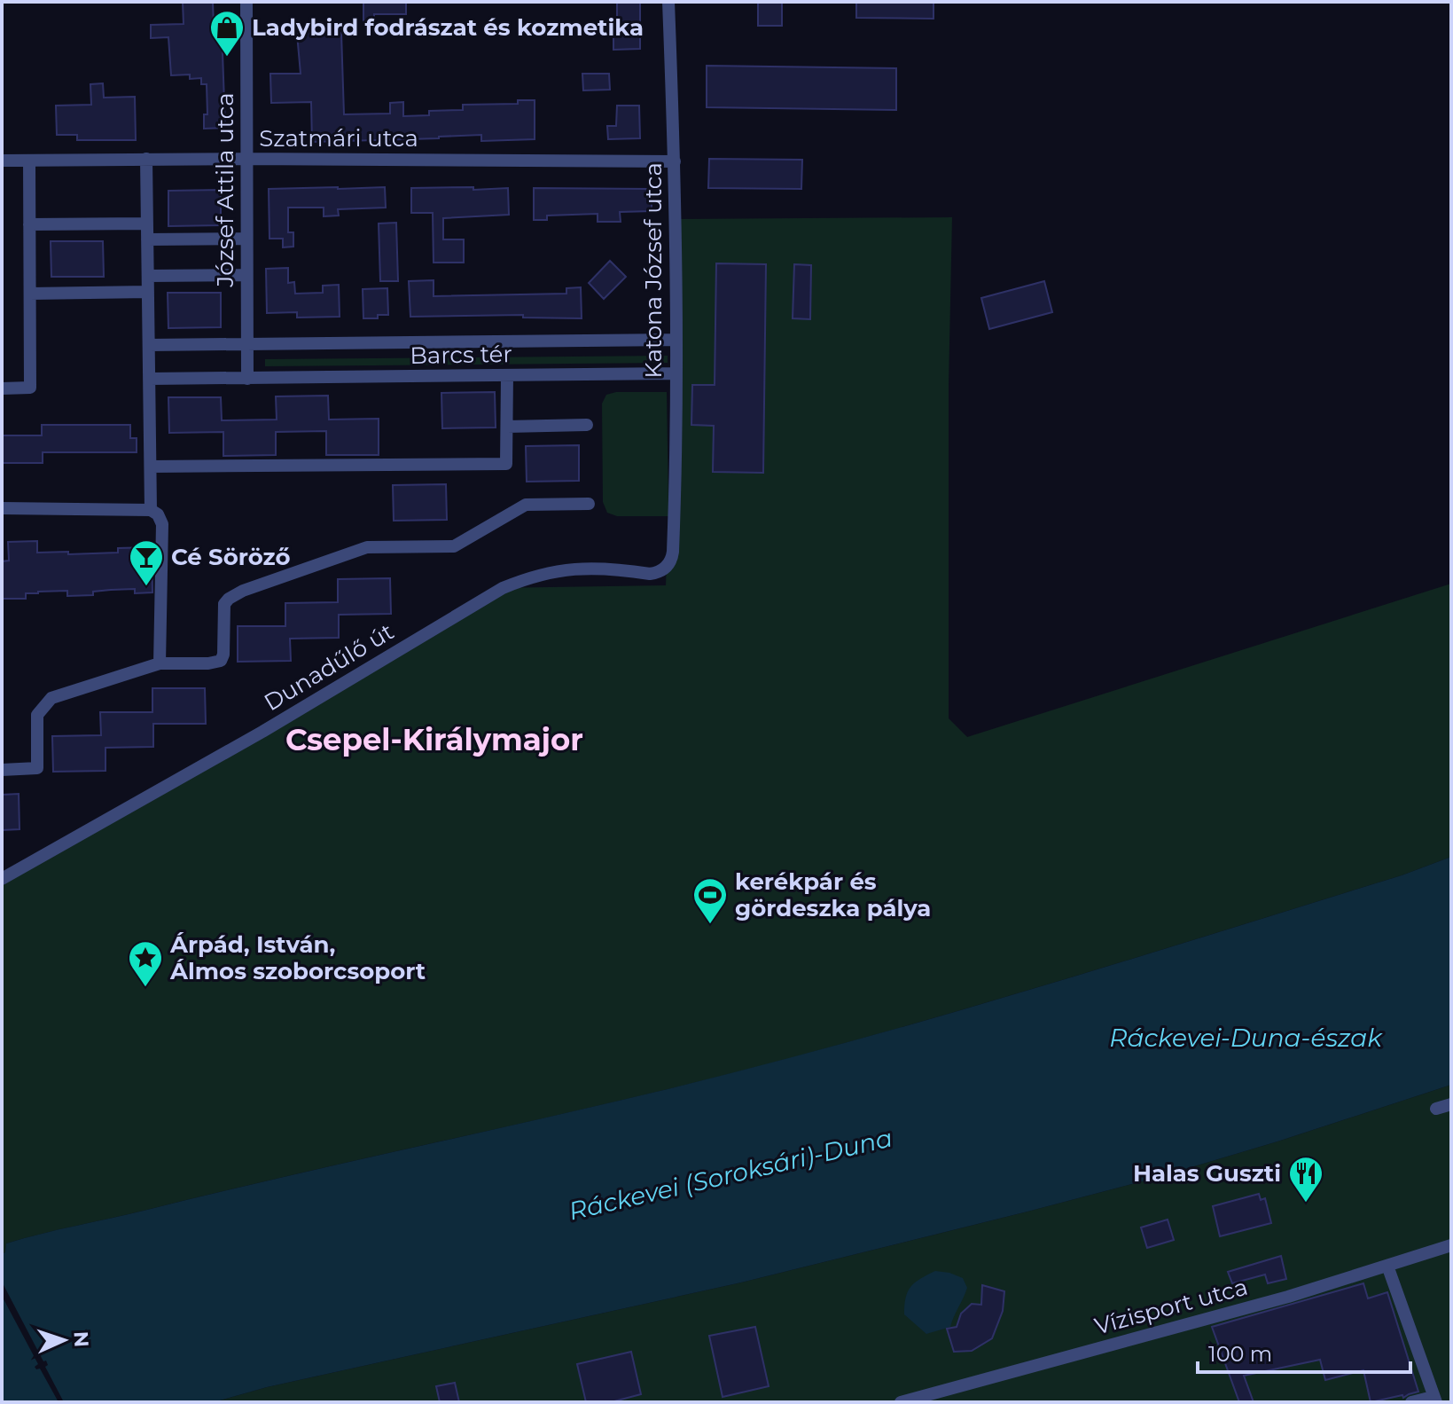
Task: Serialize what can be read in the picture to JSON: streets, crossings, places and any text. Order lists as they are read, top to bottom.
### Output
{
  "streets": {
    "street": [
      "Szatmári utca",
      "József Attila utca",
      "Katona József utca",
      "Barcs tér",
      "Dunadűlő út",
      "Vízisport utca"
    ]
  },
  "crossings": [
    ["Szatmári utca", "József Attila utca"],
    ["Szatmári utca", "Katona József utca"],
    ["József Attila utca", "Barcs tér"],
    ["Katona József utca", "Barcs tér"],
    ["Katona József utca", "Dunadűlő út"]
  ],
  "districts": ["Csepel-Királymajor"],
  "water": ["Ráckevei-Duna-észak", "Ráckevei (Soroksári)-Duna"],
  "places": {
    "shop": ["Ladybird fodrászat és kozmetika"],
    "bar": ["Cé Söröző"],
    "sports": ["kerékpár és gördeszka pálya"],
    "place": ["Árpád, István, Álmos szoborcsoport"],
    "restaurant": ["Halas Guszti"]
  },
  "scale_bar": "100 m",
  "north": "right"
}
